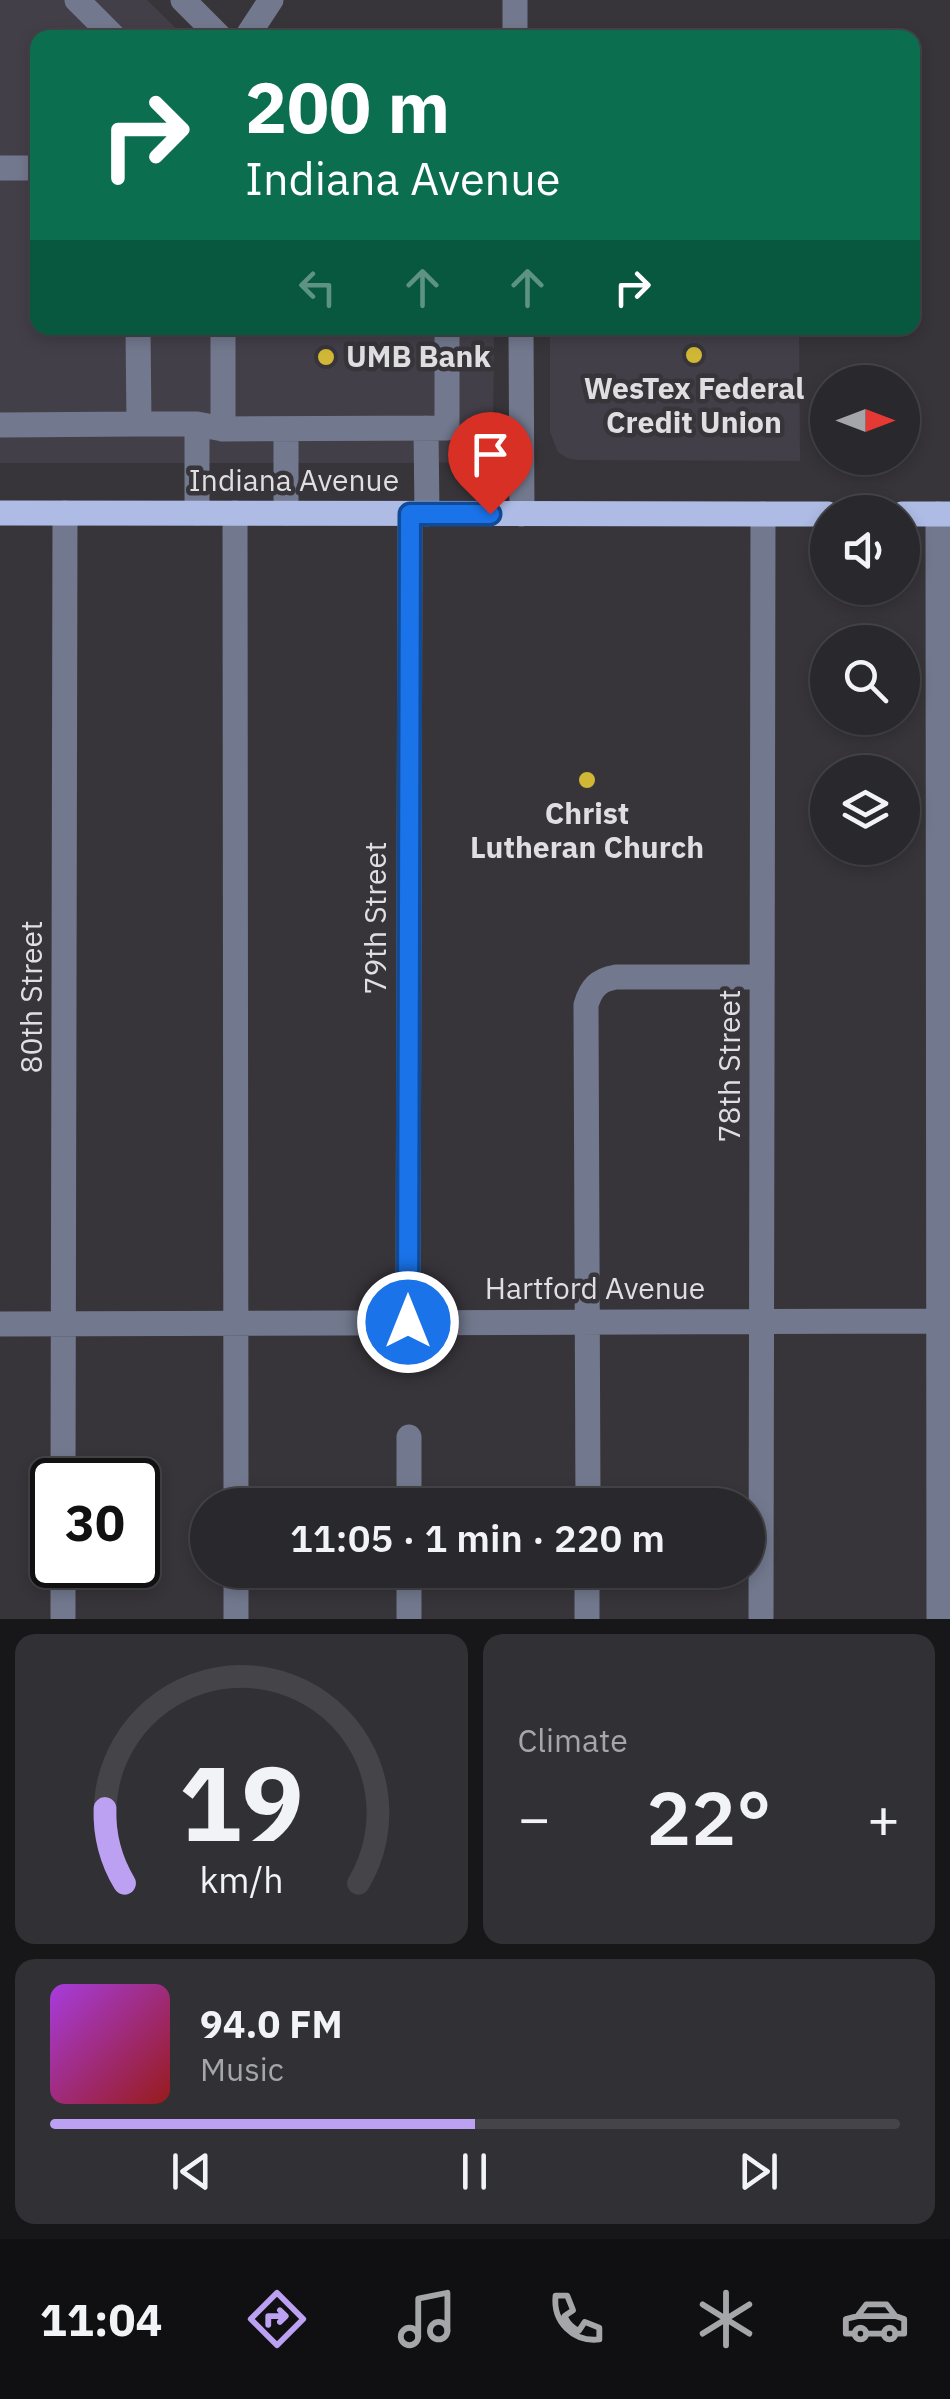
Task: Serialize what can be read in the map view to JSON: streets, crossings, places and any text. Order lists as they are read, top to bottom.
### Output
{
  "streets": {
    "main road": ["Indiana Avenue"],
    "street": [
      "79th Street",
      "80th Street",
      "78th Street",
      "Hartford Avenue"
    ]
  },
  "crossings": [
    ["Indiana Avenue", "79th Street"],
    ["Indiana Avenue", "80th Street"],
    ["Indiana Avenue", "78th Street"],
    ["79th Street", "Hartford Avenue"],
    ["80th Street", "Hartford Avenue"],
    ["78th Street", "Hartford Avenue"]
  ],
  "places": ["WesTex Federal Credit Union", "UMB Bank", "Christ Lutheran Church"],
  "north": "right",
  "page": {
    "turn": ["200 m", "Indiana Avenue"],
    "limit": "30",
    "trip": "11:05 · 1 min · 220 m",
    "tile": "Climate",
    "heat": ["−", "22°", "+"],
    "song": ["94.0 FM", "Music"],
    "tabs": "11:04",
    "gauge": ["19", "km/h"]
  }
}
